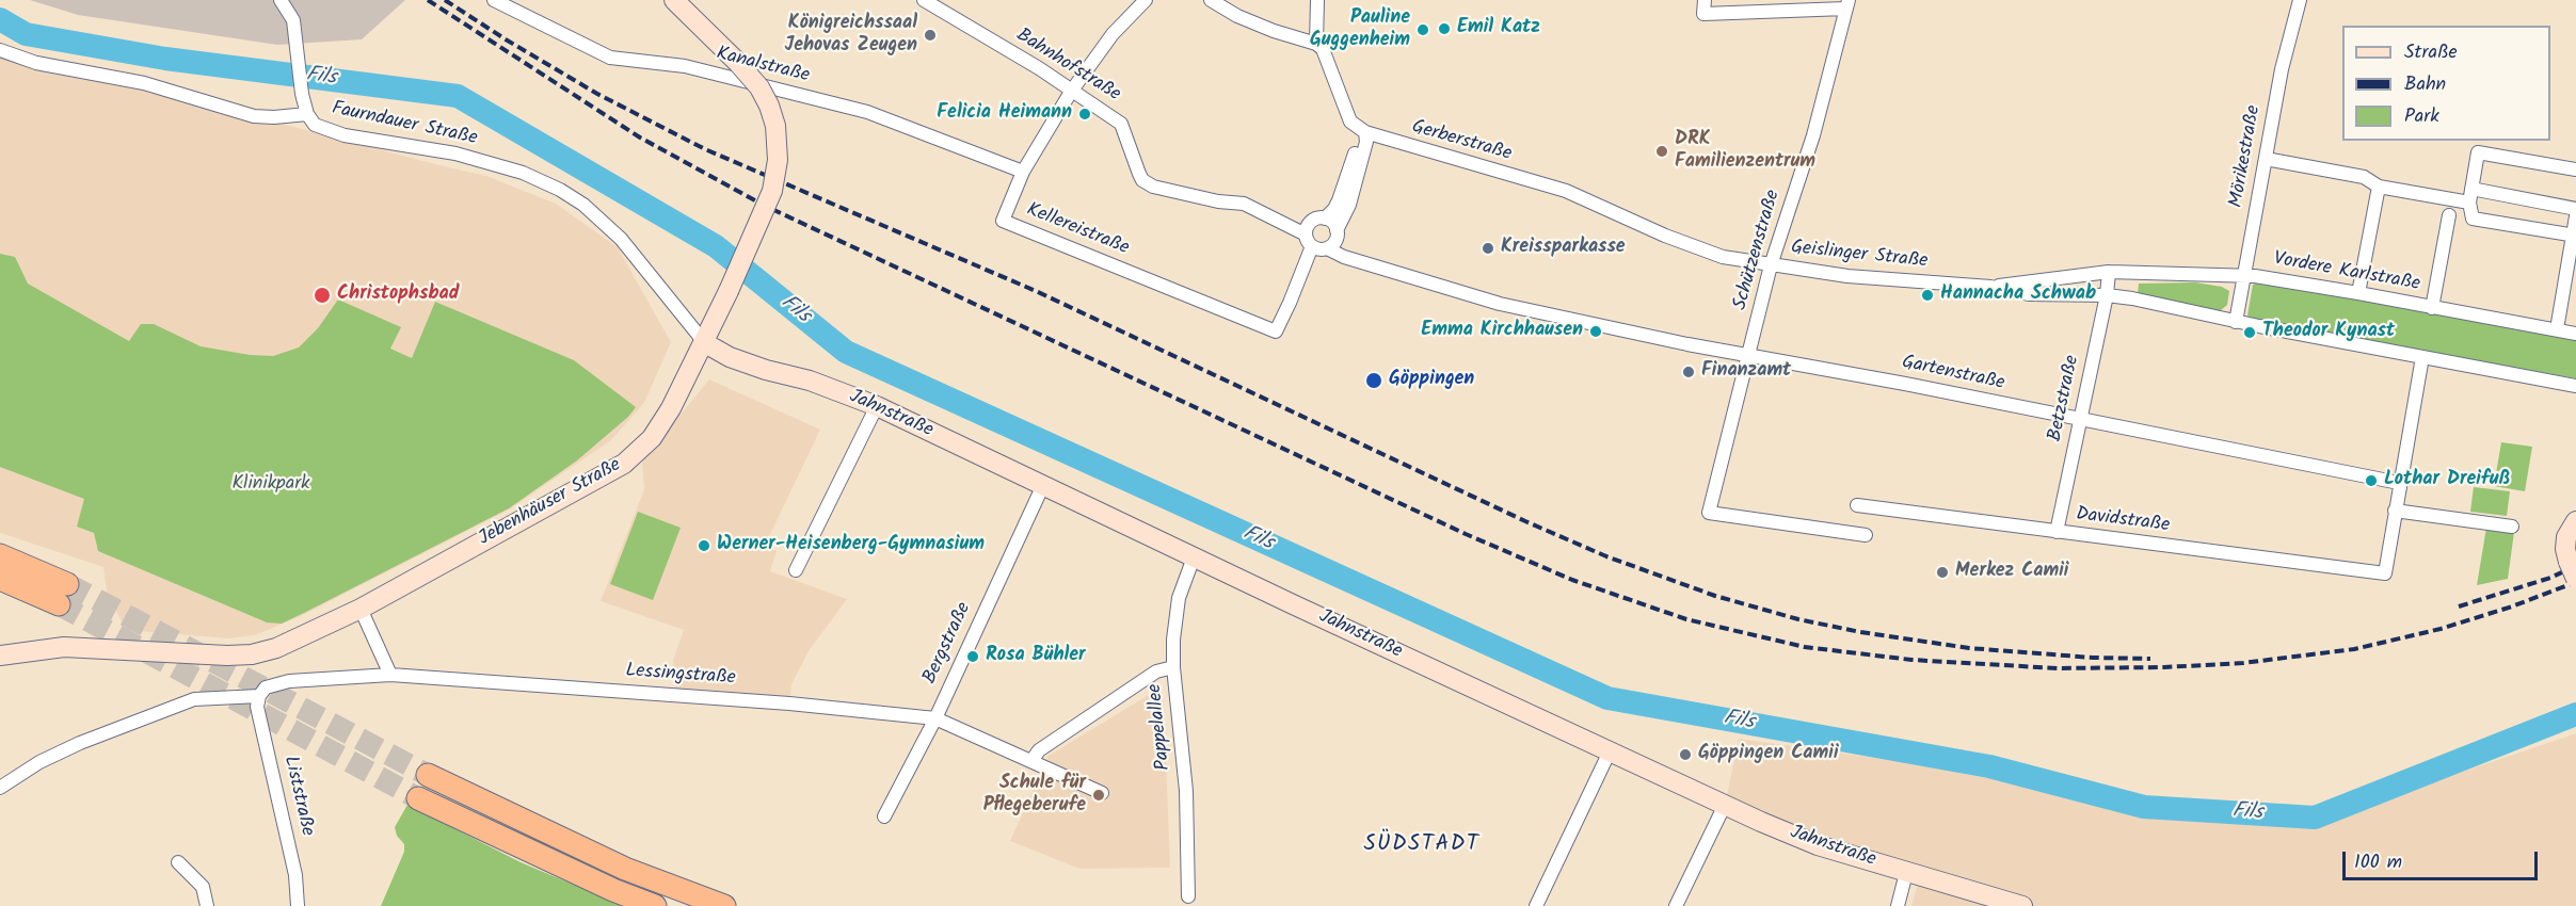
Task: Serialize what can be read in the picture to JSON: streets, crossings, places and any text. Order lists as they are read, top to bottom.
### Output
{
  "streets": {
    "main road": ["Jahnstraße", "Jebenhäuser Straße"],
    "street": [
      "Kanalstraße",
      "Bahnhofstraße",
      "Faurndauer Straße",
      "Gerberstraße",
      "Mörikestraße",
      "Kellereistraße",
      "Schützenstraße",
      "Geislinger Straße",
      "Vordere Karlstraße",
      "Gartenstraße",
      "Betzstraße",
      "Davidstraße",
      "Bergstraße",
      "Lessingstraße",
      "Pappelallee",
      "Liststraße"
    ]
  },
  "crossings": [
    ["Kanalstraße", "Kellereistraße"],
    ["Bahnhofstraße", "Kellereistraße"],
    ["Bahnhofstraße", "Gartenstraße"],
    ["Faurndauer Straße", "Jahnstraße"],
    ["Faurndauer Straße", "Jebenhäuser Straße"],
    ["Gerberstraße", "Geislinger Straße"],
    ["Mörikestraße", "Vordere Karlstraße"],
    ["Kellereistraße", "Gartenstraße"],
    ["Schützenstraße", "Geislinger Straße"],
    ["Schützenstraße", "Gartenstraße"],
    ["Geislinger Straße", "Vordere Karlstraße"],
    ["Geislinger Straße", "Betzstraße"],
    ["Vordere Karlstraße", "Betzstraße"],
    ["Gartenstraße", "Betzstraße"],
    ["Betzstraße", "Davidstraße"],
    ["Jahnstraße", "Jebenhäuser Straße"],
    ["Jahnstraße", "Bergstraße"],
    ["Jahnstraße", "Pappelallee"],
    ["Bergstraße", "Lessingstraße"],
    ["Lessingstraße", "Liststraße"]
  ],
  "districts": ["SÜDSTADT"],
  "water": ["Fils"],
  "parks": ["Klinikpark"],
  "places": [
    "Emil Katz",
    "Pauline Guggenheim",
    "Königreichssaal Jehovas Zeugen",
    "Felicia Heimann",
    "DRK Familienzentrum",
    "Kreissparkasse",
    "Christophsbad",
    "Hannacha Schwab",
    "Emma Kirchhausen",
    "Theodor Kynast",
    "Finanzamt",
    "Göppingen",
    "Lothar Dreifuß",
    "Werner-Heisenberg-Gymnasium",
    "Merkez Camii",
    "Rosa Bühler",
    "Göppingen Camii",
    "Schule für Pflegeberufe"
  ],
  "legend": ["Straße", "Bahn", "Park"],
  "scale_bar": "100 m"
}
